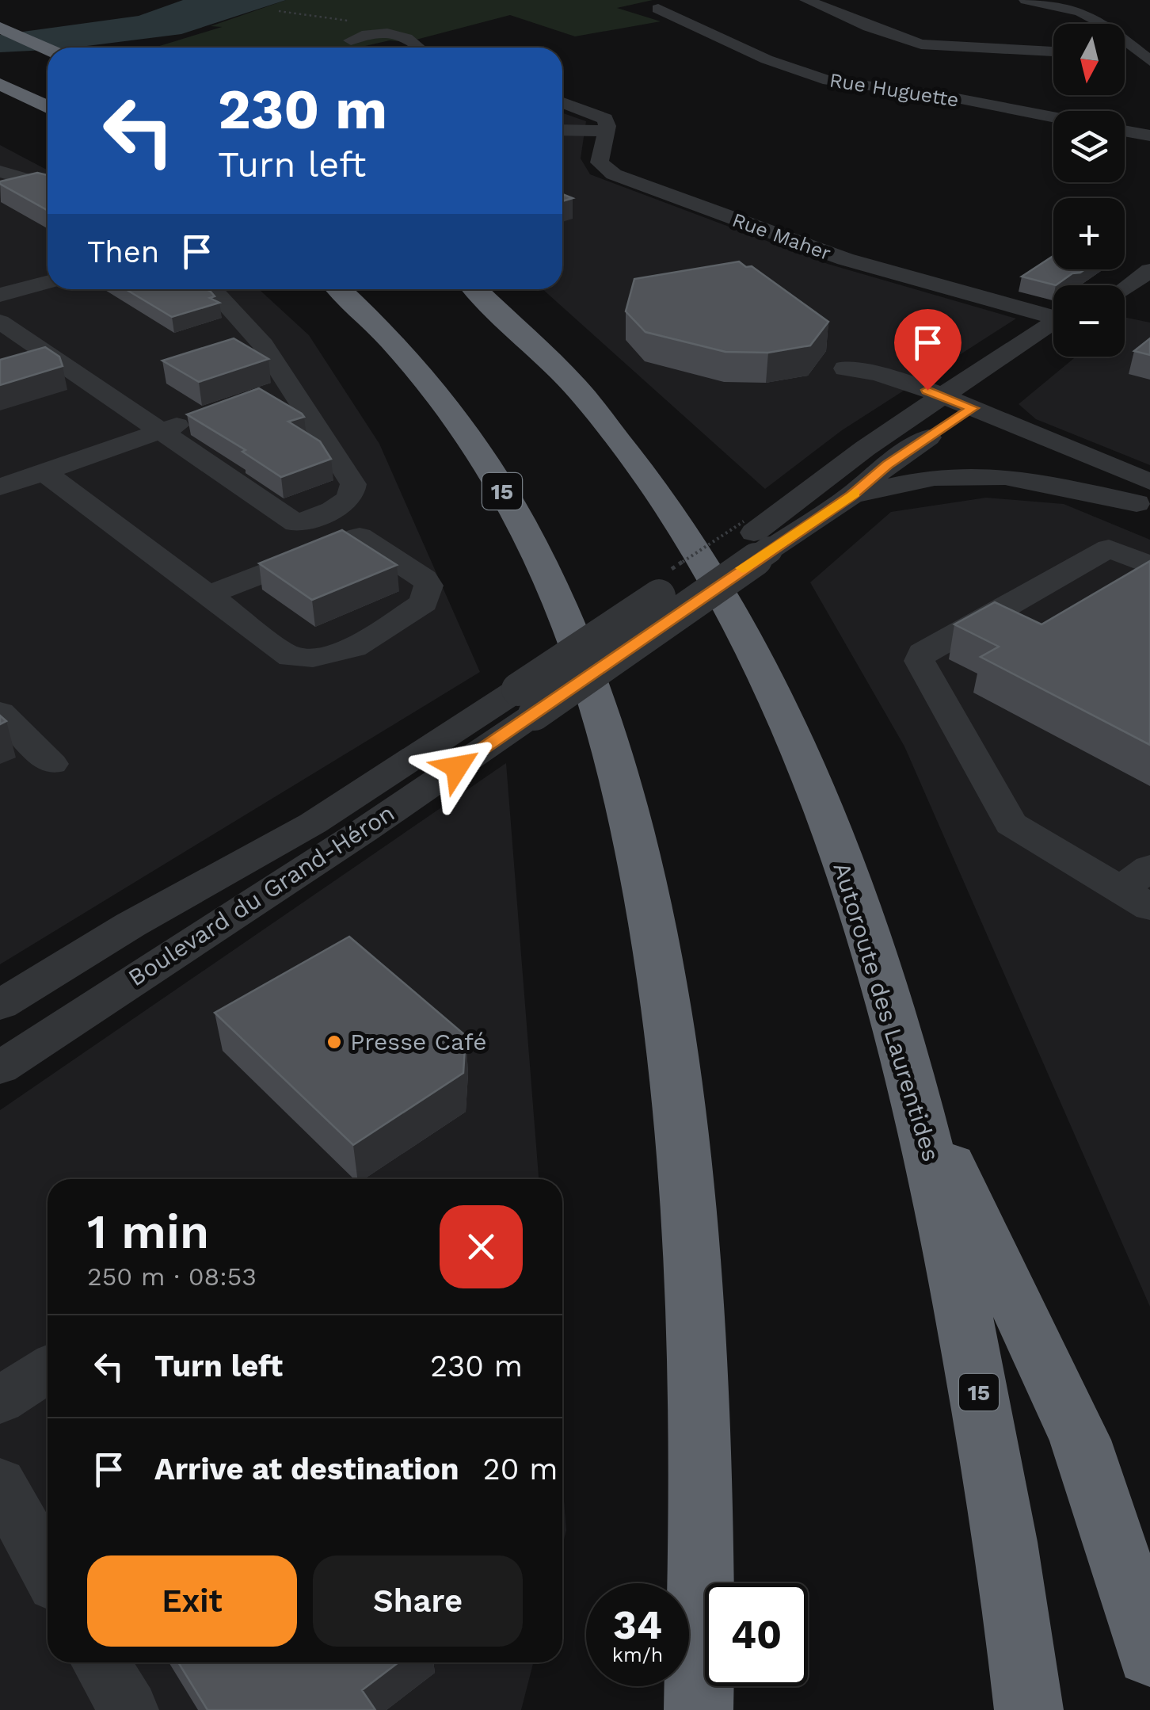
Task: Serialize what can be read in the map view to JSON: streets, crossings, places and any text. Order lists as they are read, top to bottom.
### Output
{
  "streets": {
    "highway": ["15", "Autoroute des Laurentides"],
    "street": ["Rue Huguette", "Rue Maher", "Boulevard du Grand-Héron"]
  },
  "places": ["Presse Café"],
  "north": "bottom",
  "page": {
    "map_buttons": ["+", "−"],
    "turn": ["230 m", "Turn left"],
    "then": "Then",
    "heading": ["1 min", "250 m · 08:53"],
    "list": [
      {
        "name": "Turn left",
        "value": "230 m"
      },
      {
        "name": "Arrive at destination",
        "value": "20 m"
      }
    ],
    "buttons": ["Exit", "Share"],
    "speed": "34 km/h",
    "limit": "40"
  }
}
